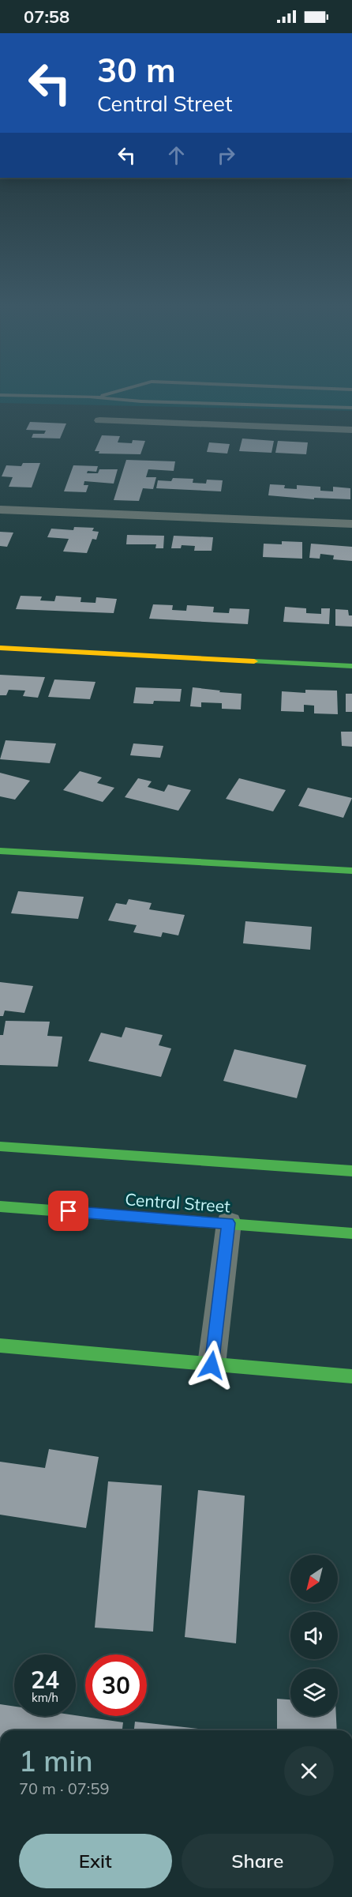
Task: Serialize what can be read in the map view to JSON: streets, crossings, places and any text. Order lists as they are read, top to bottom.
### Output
{
  "streets": {
    "street": ["Central Street"]
  },
  "north": "bottom left",
  "page": {
    "status": "07:58",
    "turn": ["30 m", "Central Street"],
    "speed": "24 km/h",
    "limit": "30",
    "heading": ["1 min", "70 m · 07:59"],
    "buttons": ["Exit", "Share"]
  }
}
